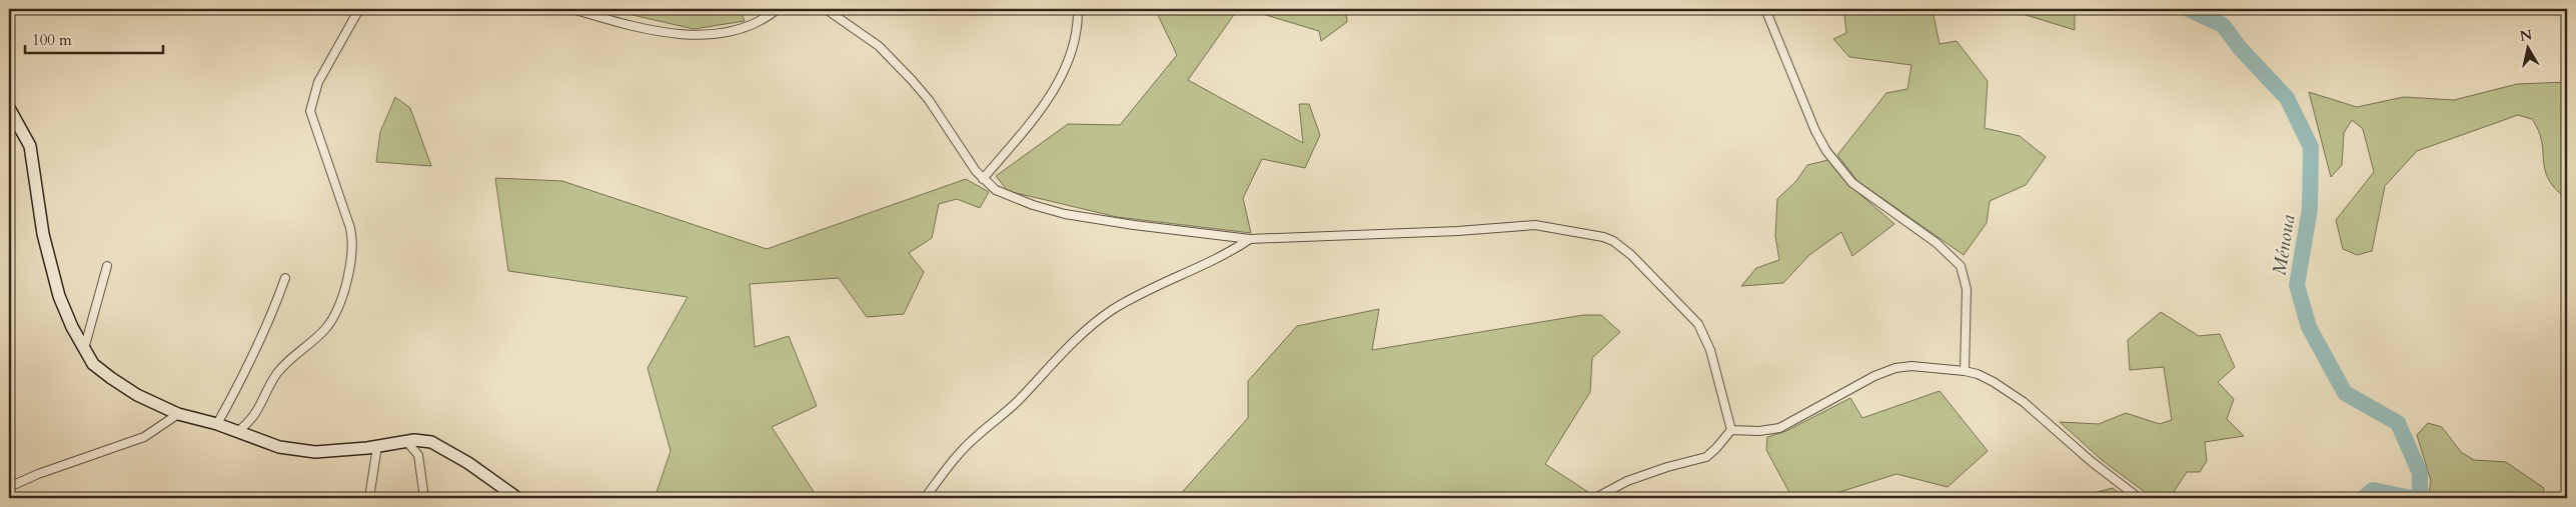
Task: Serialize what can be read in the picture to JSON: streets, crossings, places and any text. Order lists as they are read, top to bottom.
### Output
{
  "water": ["Ménoua"],
  "scale_bar": "100 m",
  "north": "top"
}
